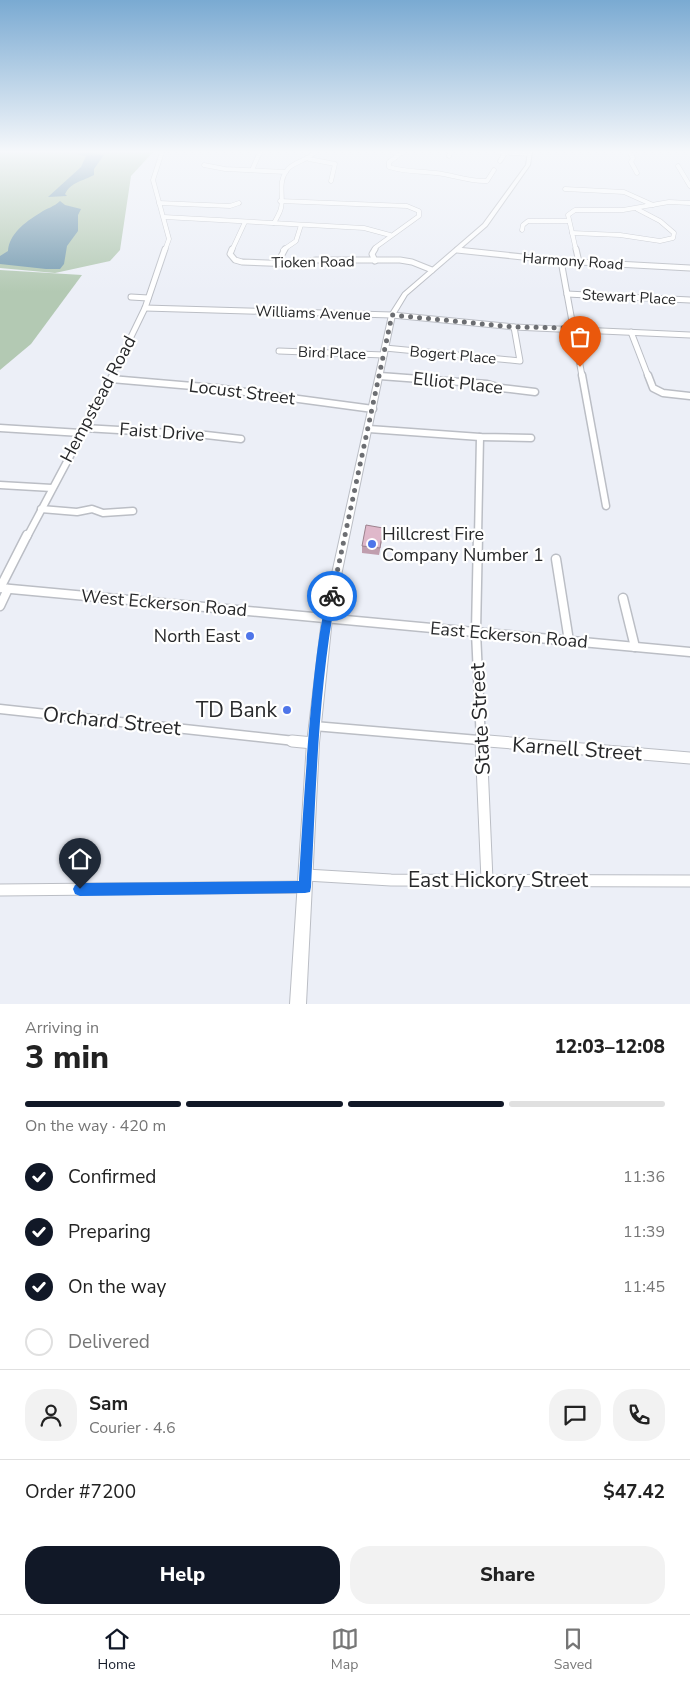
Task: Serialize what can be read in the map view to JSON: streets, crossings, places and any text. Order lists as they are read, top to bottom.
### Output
{
  "streets": {
    "street": [
      "Harmony Road",
      "Tioken Road",
      "Stewart Place",
      "Williams Avenue",
      "Bird Place",
      "Bogert Place",
      "Elliot Place",
      "Locust Street",
      "Hempstead Road",
      "Faist Drive",
      "West Eckerson Road",
      "East Eckerson Road",
      "State Street",
      "Orchard Street",
      "Karnell Street",
      "East Hickory Street"
    ]
  },
  "crossings": [
    ["Williams Avenue", "Bogert Place"],
    ["Williams Avenue", "Hempstead Road"],
    ["Bird Place", "Bogert Place"],
    ["Locust Street", "Hempstead Road"],
    ["Hempstead Road", "Faist Drive"],
    ["Hempstead Road", "West Eckerson Road"],
    ["West Eckerson Road", "East Eckerson Road"],
    ["East Eckerson Road", "State Street"],
    ["State Street", "Karnell Street"],
    ["State Street", "East Hickory Street"]
  ],
  "places": ["Hillcrest Fire Company Number 1", "North East", "TD Bank"],
  "page": {
    "heading": ["3 min", "Arriving in", "12:03–12:08"],
    "panel": [
      "Sam",
      "Courier · 4.6",
      "Order #7200",
      "$47.42"
    ],
    "bar": "On the way · 420 m",
    "list": [
      ["Confirmed", "11:36"],
      ["Preparing", "11:39"],
      ["On the way", "11:45"],
      "Delivered"
    ],
    "buttons": ["Help", "Share"],
    "tabs": ["Home", "Map", "Saved"]
  }
}
